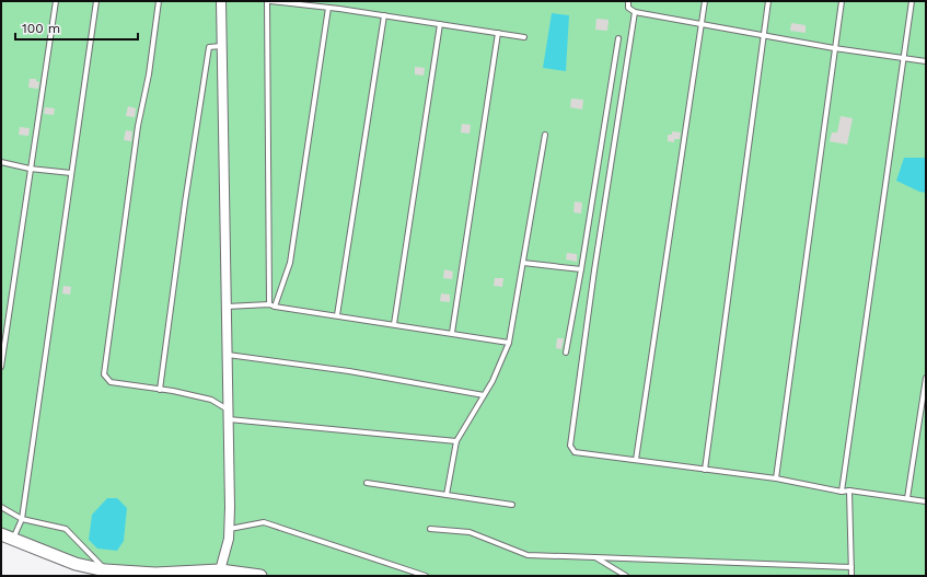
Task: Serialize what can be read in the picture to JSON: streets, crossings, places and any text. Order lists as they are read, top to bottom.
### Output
{
  "scale_bar": "100 m"
}
